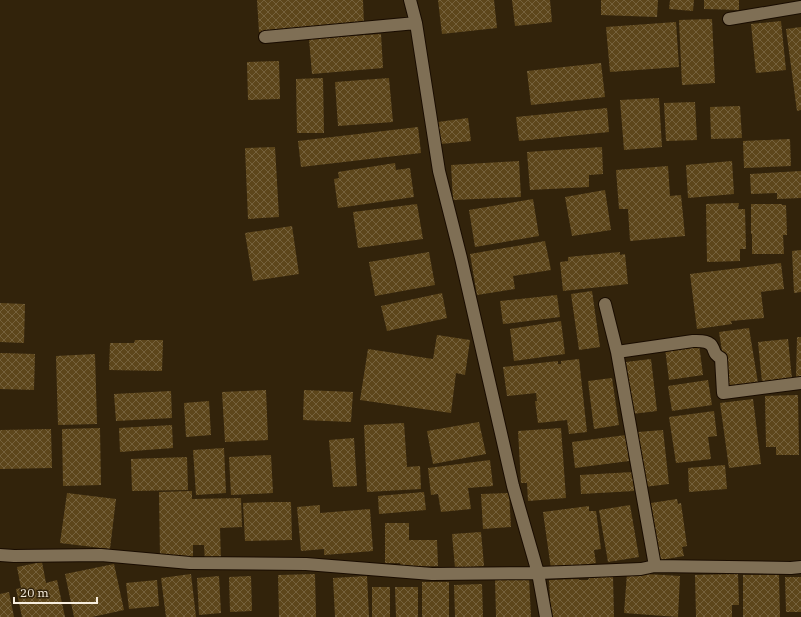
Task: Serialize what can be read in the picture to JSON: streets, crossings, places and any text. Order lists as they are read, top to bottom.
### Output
{
  "scale_bar": "20 m"
}
